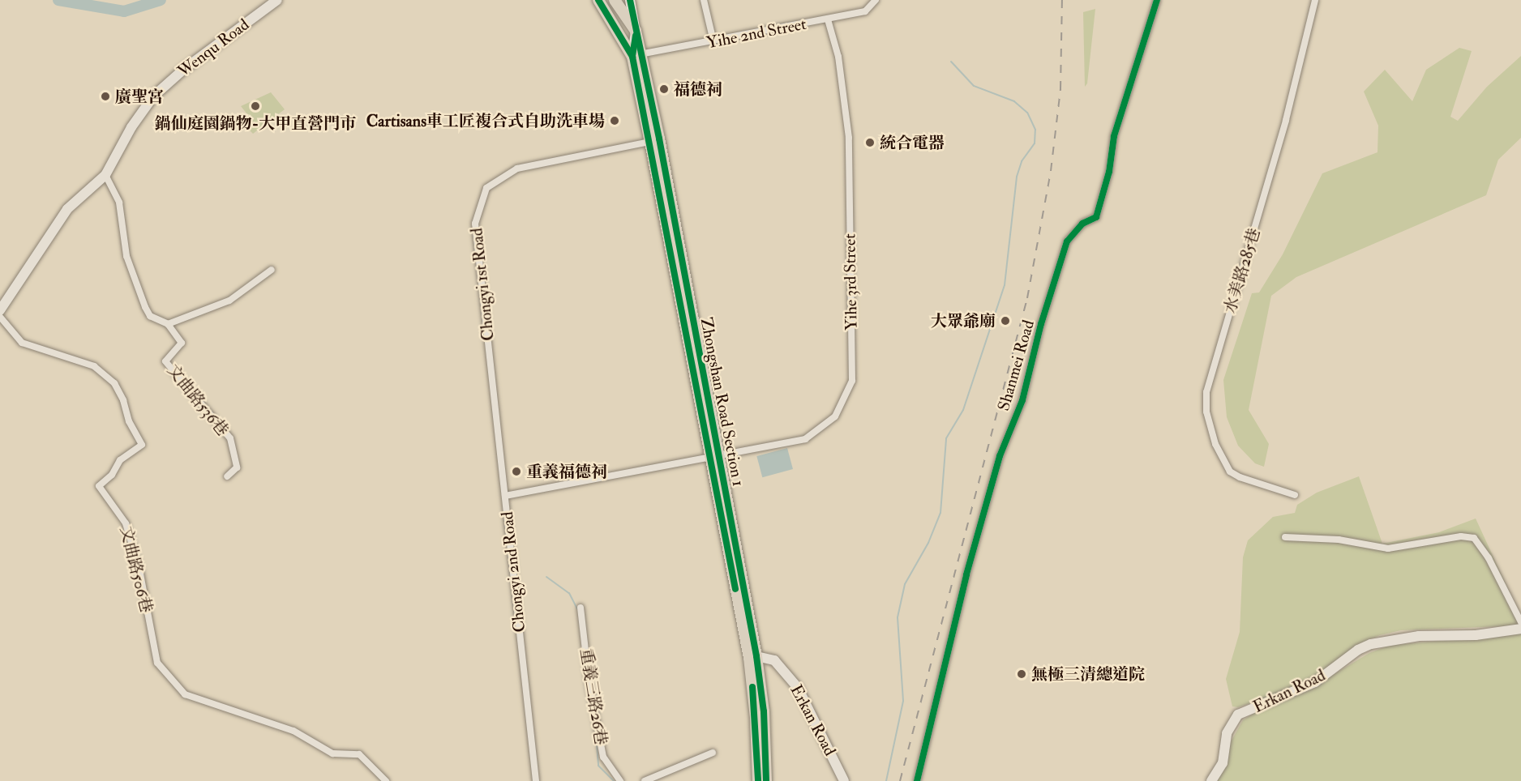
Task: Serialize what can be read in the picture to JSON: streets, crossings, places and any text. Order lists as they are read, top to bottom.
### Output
{
  "streets": {
    "main road": ["Zhongshan Road Section 1"],
    "street": [
      "Yihe 2nd Street",
      "Wenqu Road",
      "水美路285巷",
      "Yihe 3rd Street",
      "Chongyi 1st Road",
      "Shanmei Road",
      "文曲路536巷",
      "文曲路506巷",
      "Chongyi 2nd Road",
      "Erkan Road",
      "重義三路26巷"
    ]
  },
  "crossings": [
    ["Yihe 2nd Street", "Yihe 3rd Street"],
    ["Yihe 2nd Street", "Zhongshan Road Section 1"],
    ["Wenqu Road", "文曲路536巷"],
    ["Yihe 3rd Street", "Zhongshan Road Section 1"],
    ["Yihe 3rd Street", "Chongyi 2nd Road"],
    ["Chongyi 1st Road", "Zhongshan Road Section 1"],
    ["Chongyi 1st Road", "Chongyi 2nd Road"],
    ["Zhongshan Road Section 1", "Chongyi 2nd Road"],
    ["Zhongshan Road Section 1", "Erkan Road"]
  ],
  "places": [
    "福德祠",
    "廣聖宮",
    "鍋仙庭園鍋物-大甲直營門市",
    "Cartisans車工匠複合式自助洗車場",
    "統合電器",
    "大眾爺廟",
    "重義福德祠",
    "無極三清總道院"
  ]
}
